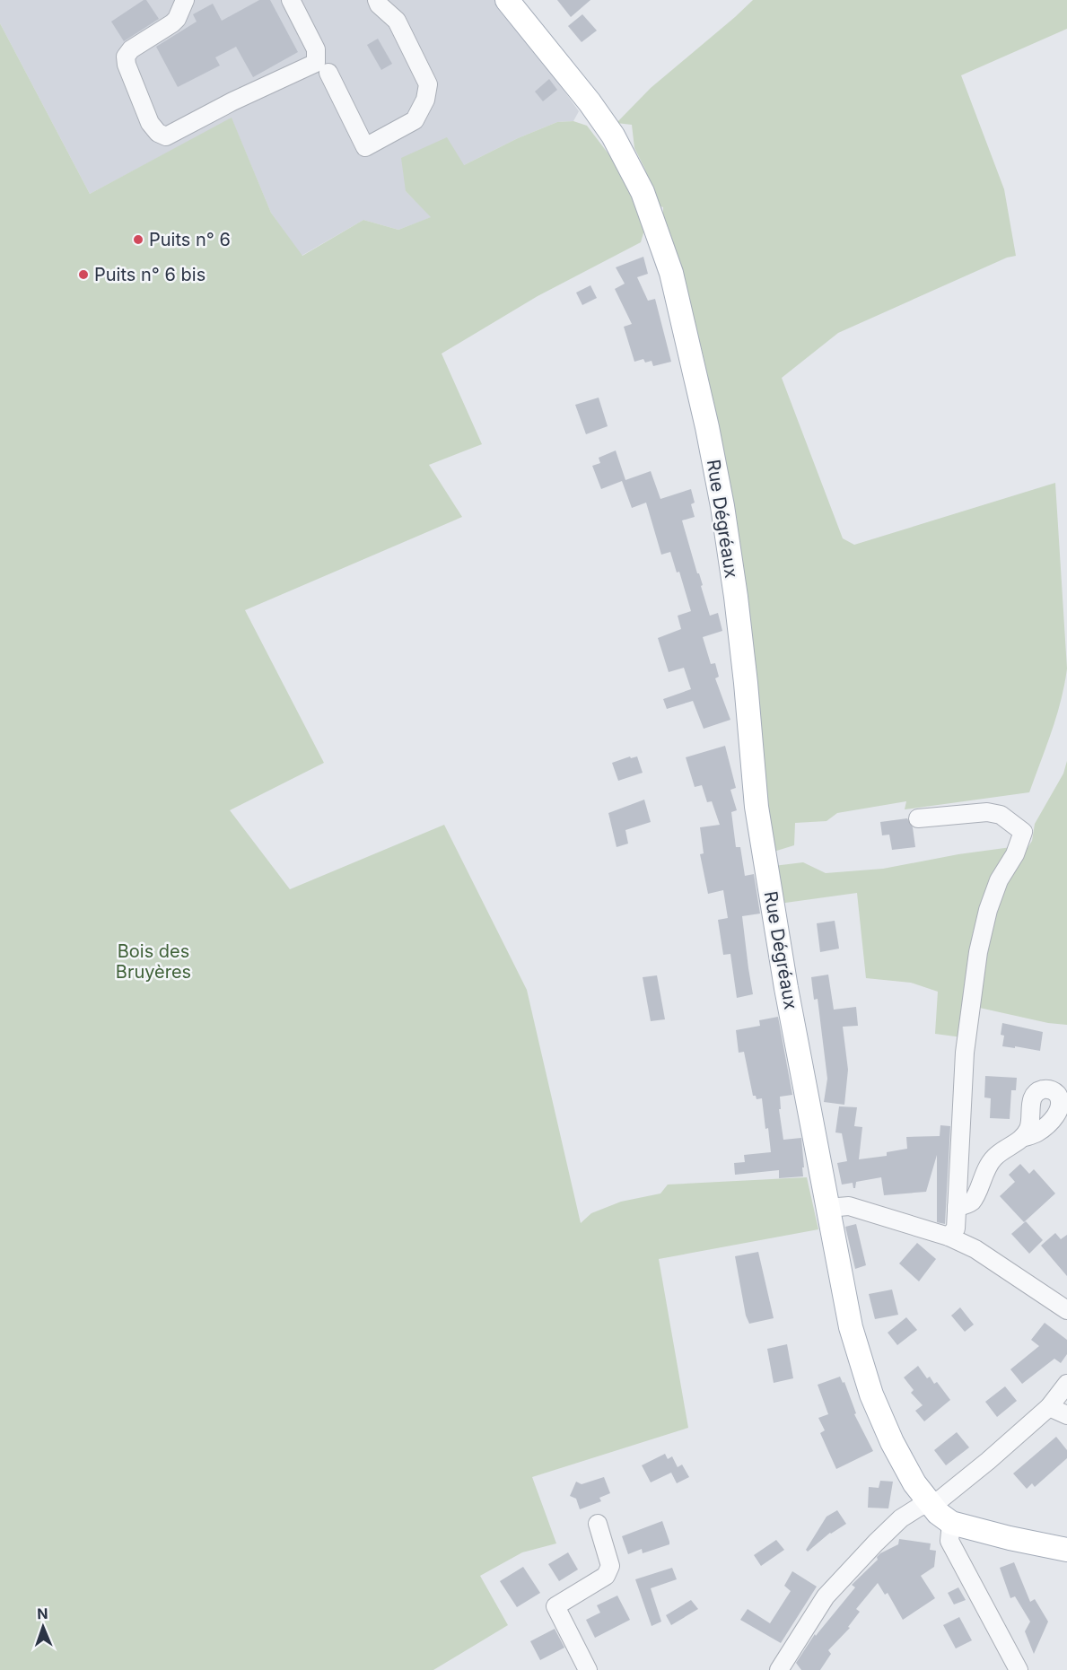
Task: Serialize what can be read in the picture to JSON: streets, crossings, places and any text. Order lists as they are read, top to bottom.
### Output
{
  "streets": {
    "main road": ["Rue Dégréaux"]
  },
  "parks": ["Bois des Bruyères"],
  "places": ["Puits n° 6", "Puits n° 6 bis"],
  "north": "top"
}
